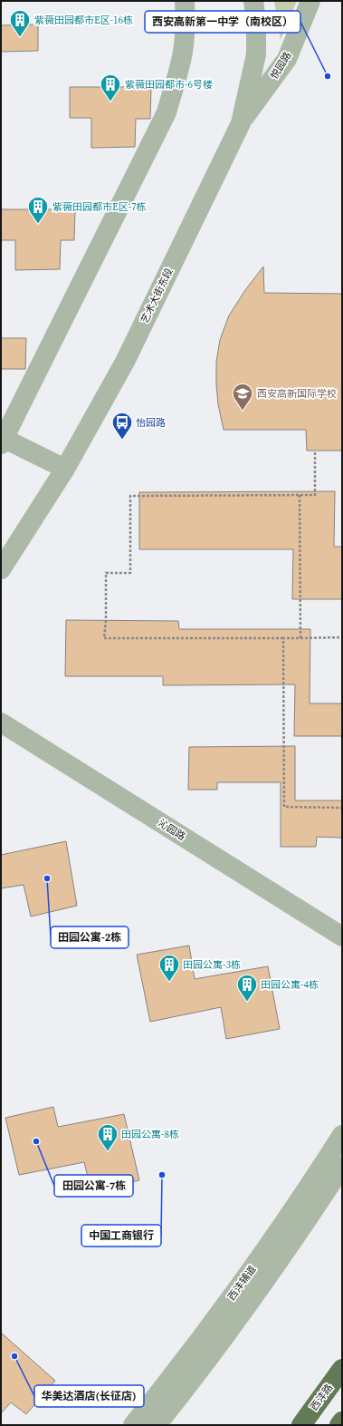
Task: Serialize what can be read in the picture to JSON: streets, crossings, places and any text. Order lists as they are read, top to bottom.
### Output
{
  "streets": {
    "highway": ["西沣路"],
    "street": [
      "悦园路",
      "艺术大街东段",
      "沁园路",
      "西沣辅道"
    ]
  },
  "crossings": [
    ["悦园路", "艺术大街东段"]
  ],
  "places": {
    "building": [
      "紫薇田园都市E区-16栋",
      "紫薇田园都市-6号楼",
      "紫薇田园都市E区-7栋",
      "田园公寓-3栋",
      "田园公寓-4栋",
      "田园公寓-8栋"
    ],
    "other": [
      "西安高新第一中学（南校区）",
      "田园公寓-2栋",
      "田园公寓-7栋",
      "中国工商银行",
      "华美达酒店(长征店)"
    ],
    "school or university": ["西安高新国际学校"],
    "bus stop": ["怡园路"]
  }
}
